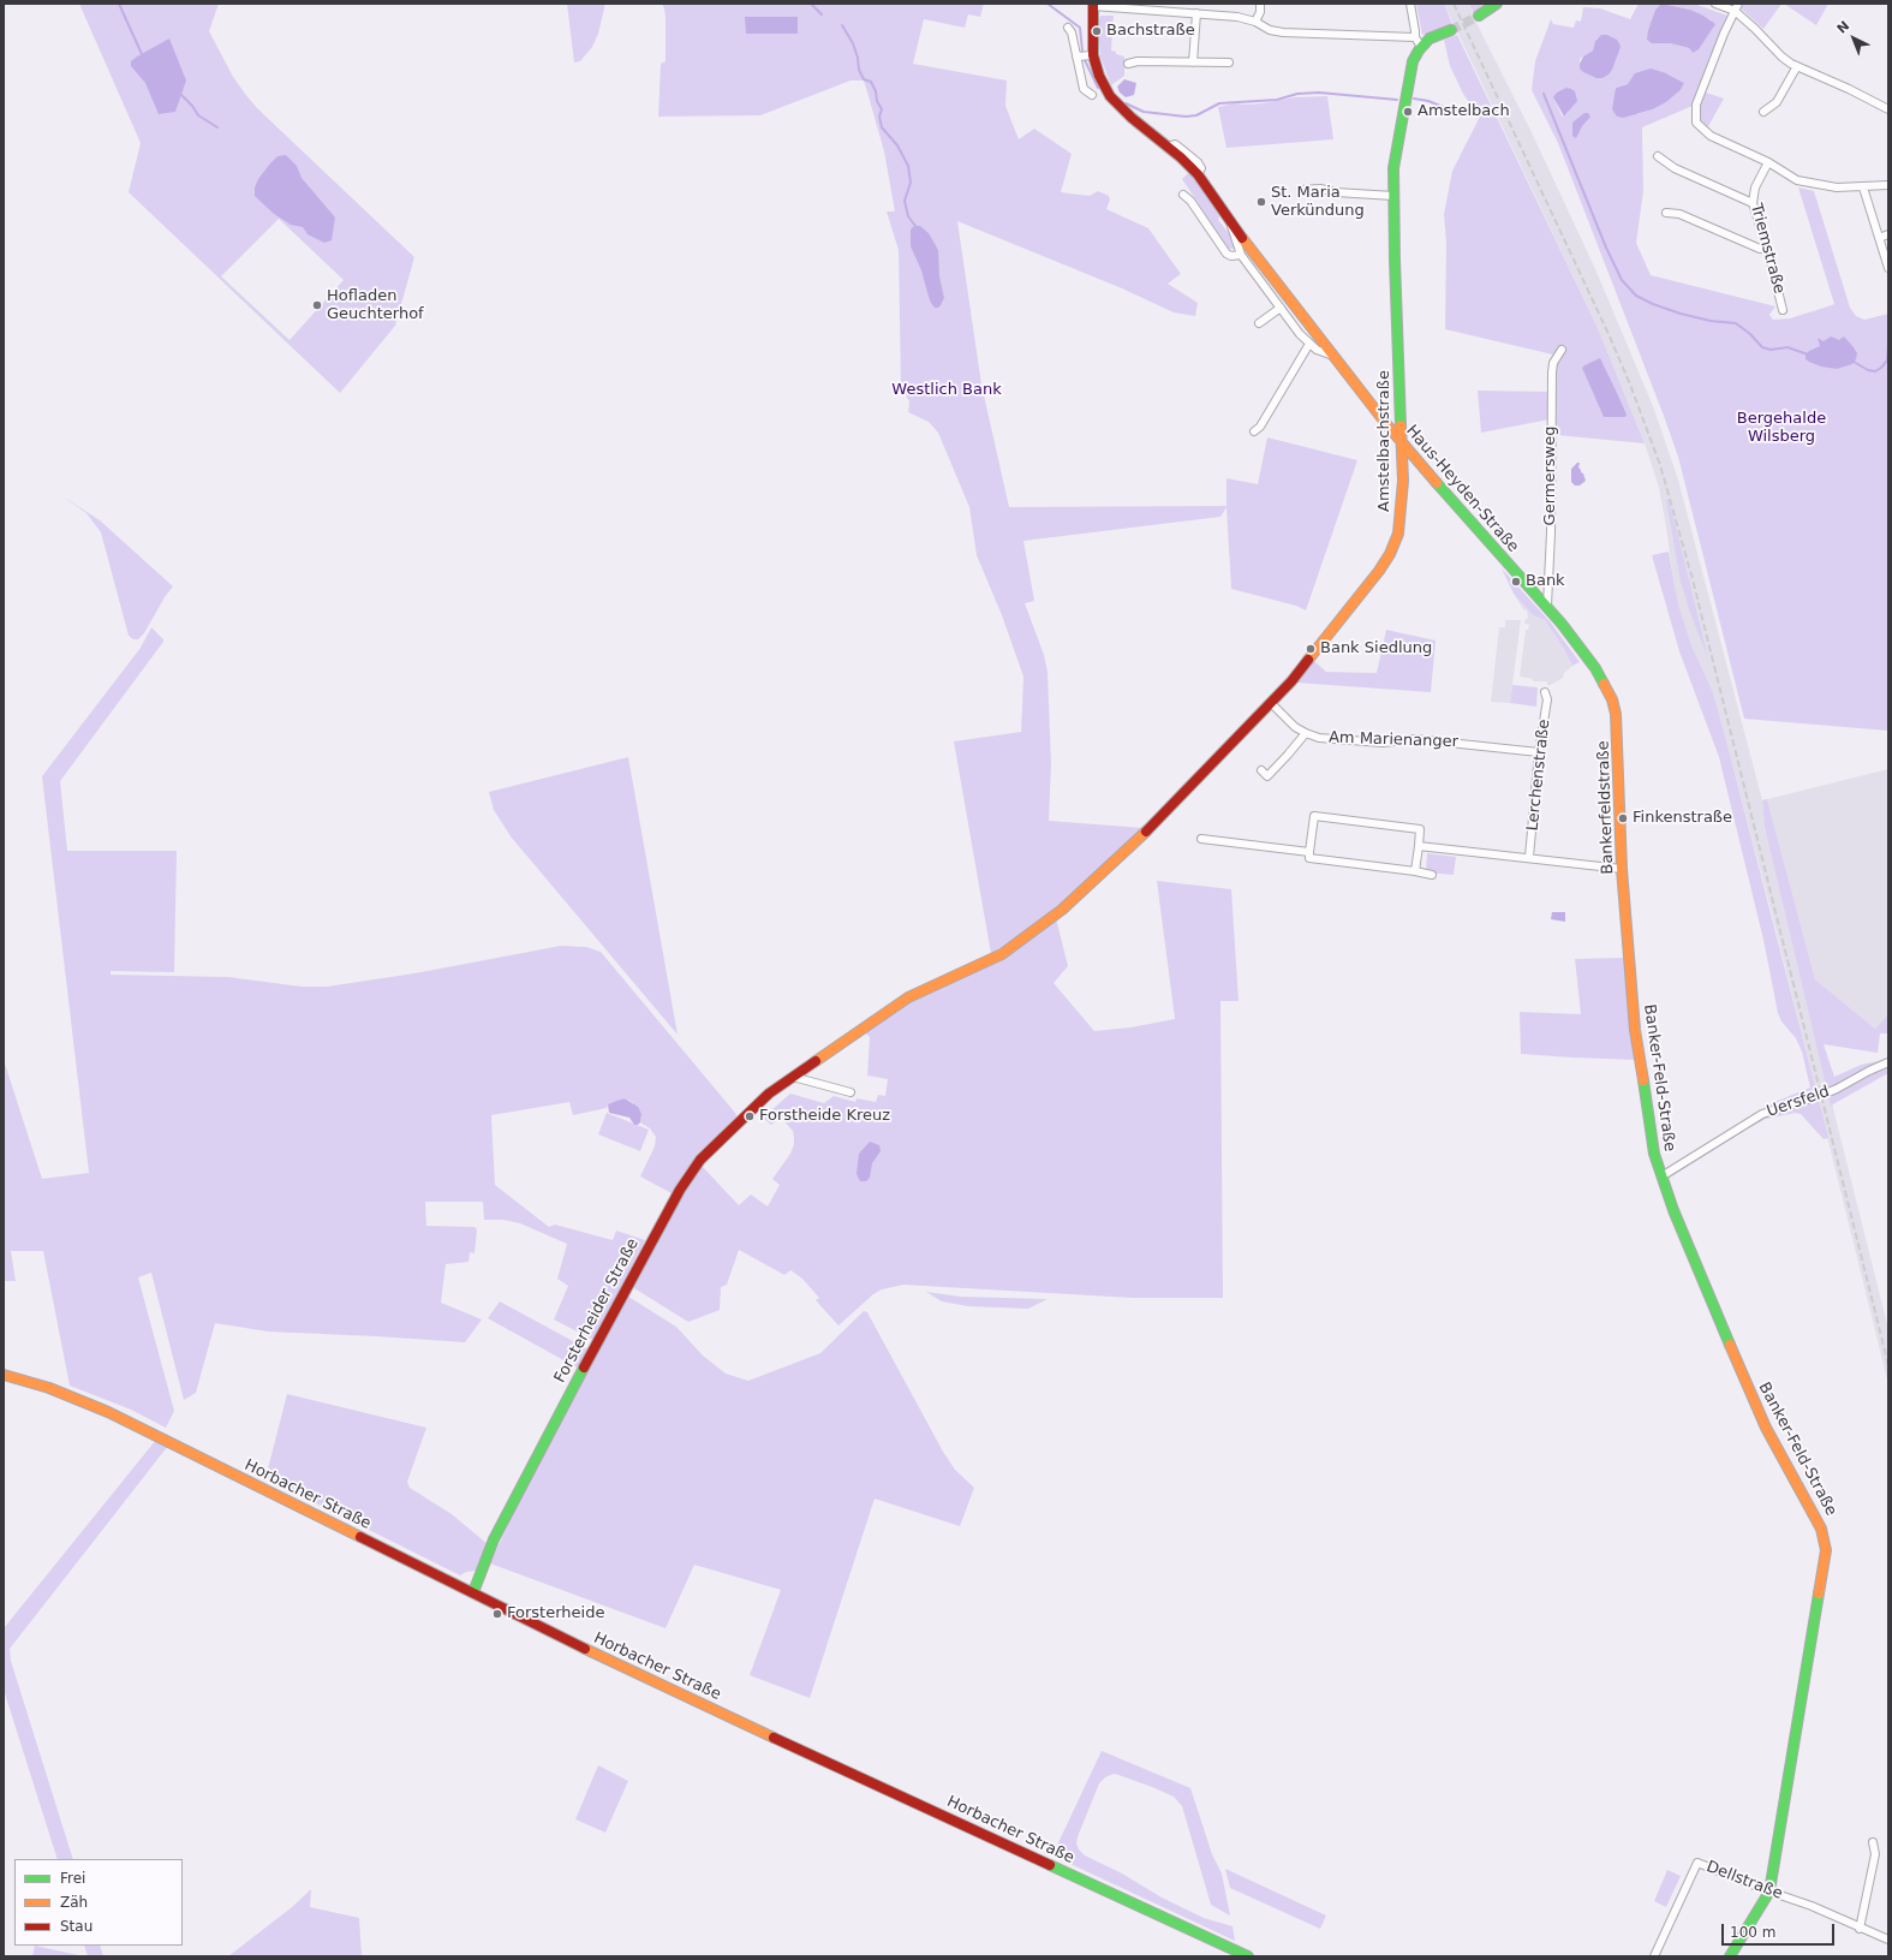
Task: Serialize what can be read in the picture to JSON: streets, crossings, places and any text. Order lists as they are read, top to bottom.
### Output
{
  "streets": {
    "street": [
      "Triemstraße",
      "Amstelbachstraße",
      "Germersweg",
      "Haus-Heyden-Straße",
      "Am Marienanger",
      "Lerchenstraße",
      "Bankerfeldstraße",
      "Banker-Feld-Straße",
      "Uersfeld",
      "Forsterheider Straße",
      "Horbacher Straße",
      "Dellstraße"
    ]
  },
  "crossings": [
    ["Amstelbachstraße", "Haus-Heyden-Straße"],
    ["Amstelbachstraße", "Am Marienanger"],
    ["Amstelbachstraße", "Forsterheider Straße"],
    ["Germersweg", "Haus-Heyden-Straße"],
    ["Haus-Heyden-Straße", "Bankerfeldstraße"],
    ["Am Marienanger", "Lerchenstraße"],
    ["Bankerfeldstraße", "Banker-Feld-Straße"],
    ["Banker-Feld-Straße", "Uersfeld"],
    ["Banker-Feld-Straße", "Dellstraße"],
    ["Forsterheider Straße", "Horbacher Straße"]
  ],
  "parks": ["Westlich Bank", "Bergehalde Wilsberg"],
  "places": [
    "Bachstraße",
    "Amstelbach",
    "St. Maria Verkündung",
    "Hofladen Geuchterhof",
    "Bank",
    "Bank Siedlung",
    "Finkenstraße",
    "Forstheide Kreuz",
    "Forsterheide"
  ],
  "legend": ["Frei", "Zäh", "Stau"],
  "scale_bar": "100 m",
  "north": "top left"
}
